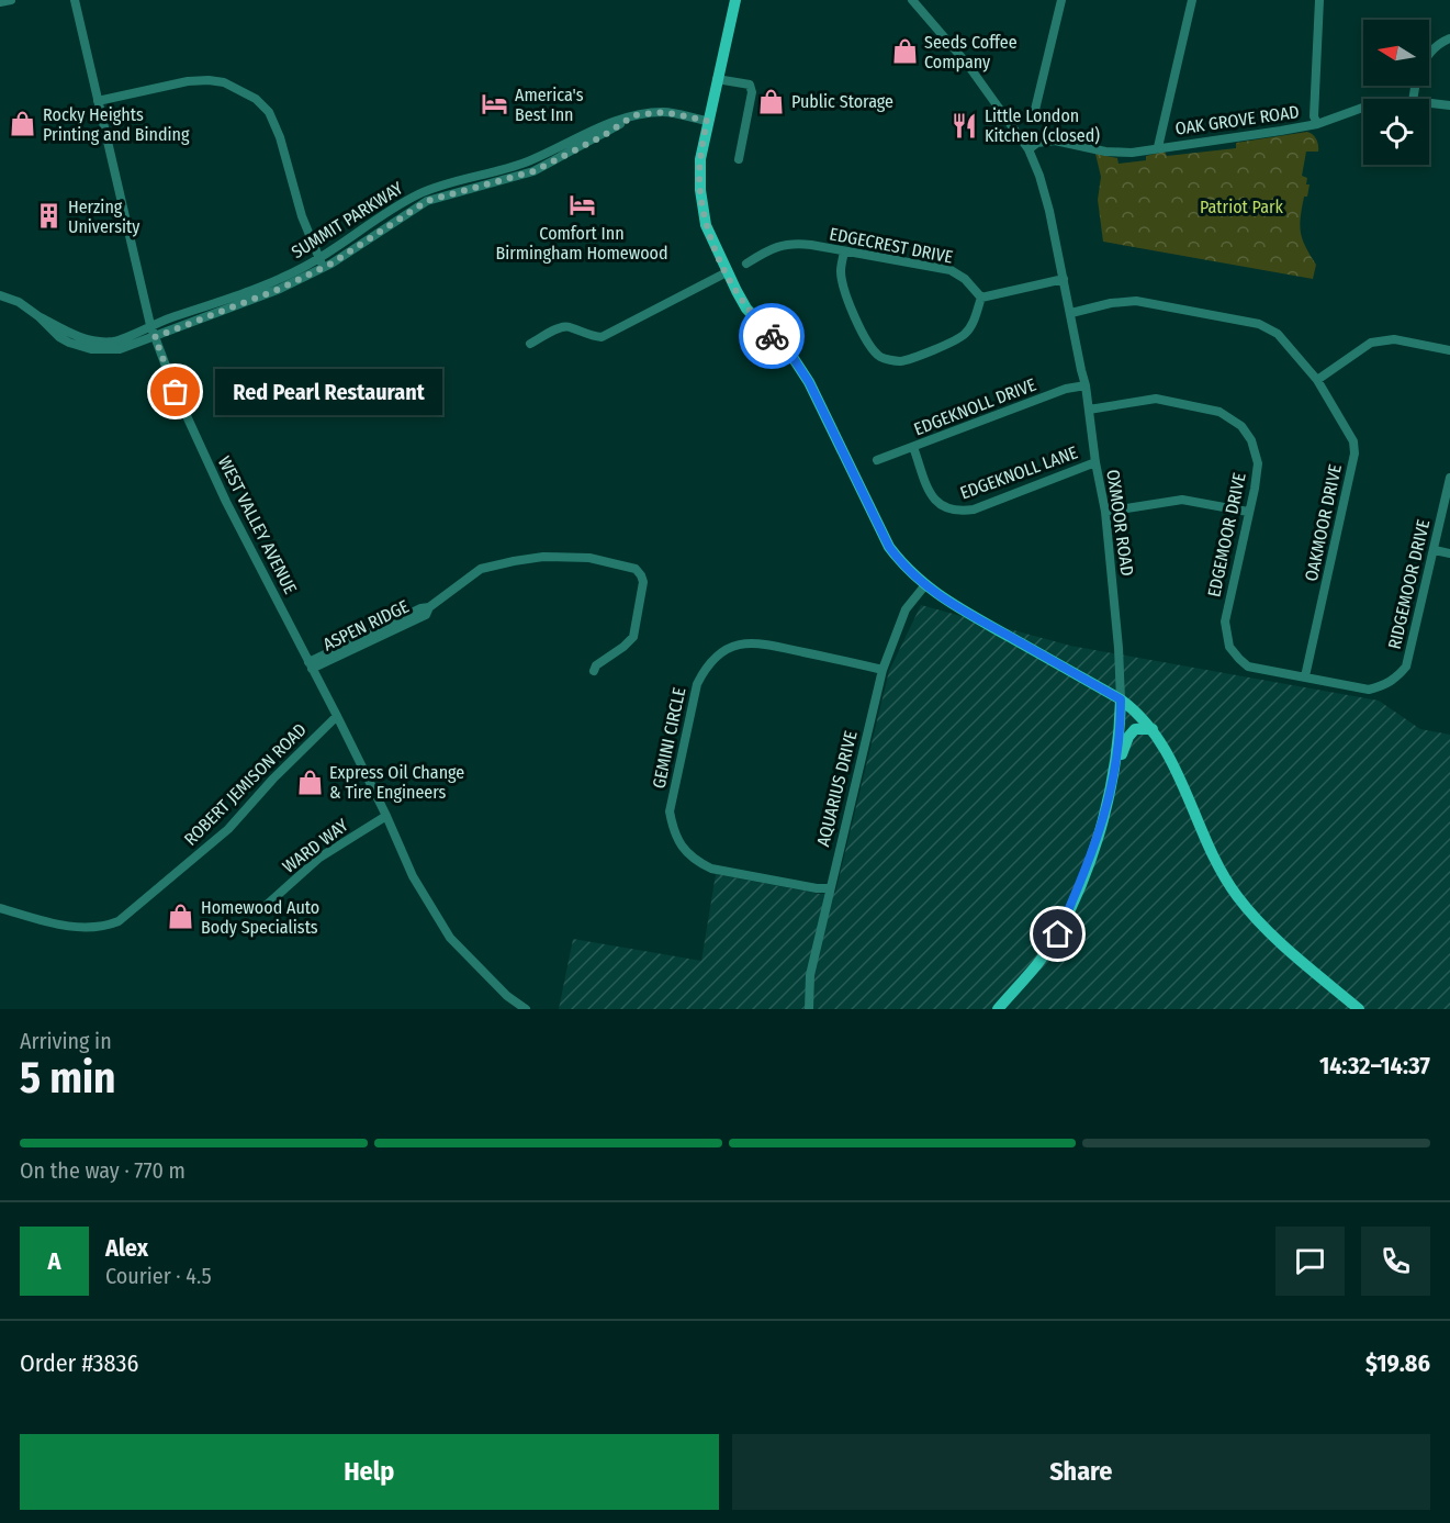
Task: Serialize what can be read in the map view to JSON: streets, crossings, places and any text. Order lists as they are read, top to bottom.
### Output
{
  "streets": {
    "street": [
      "OAK GROVE ROAD",
      "SUMMIT PARKWAY",
      "EDGECREST DRIVE",
      "EDGEKNOLL DRIVE",
      "EDGEKNOLL LANE",
      "OXMOOR ROAD",
      "OAKMOOR DRIVE",
      "WEST VALLEY AVENUE",
      "EDGEMOOR DRIVE",
      "RIDGEMOOR DRIVE",
      "ASPEN RIDGE",
      "GEMINI CIRCLE",
      "ROBERT JEMISON ROAD",
      "AQUARIUS DRIVE",
      "WARD WAY"
    ]
  },
  "crossings": [
    ["OAK GROVE ROAD", "OXMOOR ROAD"],
    ["SUMMIT PARKWAY", "WEST VALLEY AVENUE"],
    ["EDGEKNOLL DRIVE", "EDGEKNOLL LANE"],
    ["EDGEKNOLL DRIVE", "OXMOOR ROAD"],
    ["EDGEKNOLL LANE", "OXMOOR ROAD"],
    ["OXMOOR ROAD", "OAKMOOR DRIVE"],
    ["OXMOOR ROAD", "EDGEMOOR DRIVE"],
    ["OAKMOOR DRIVE", "EDGEMOOR DRIVE"],
    ["OAKMOOR DRIVE", "RIDGEMOOR DRIVE"],
    ["WEST VALLEY AVENUE", "ASPEN RIDGE"],
    ["WEST VALLEY AVENUE", "ROBERT JEMISON ROAD"],
    ["WEST VALLEY AVENUE", "WARD WAY"],
    ["EDGEMOOR DRIVE", "RIDGEMOOR DRIVE"],
    ["GEMINI CIRCLE", "AQUARIUS DRIVE"]
  ],
  "parks": ["Patriot Park"],
  "places": {
    "shop": [
      "Seeds Coffee Company",
      "Public Storage",
      "Rocky Heights Printing and Binding",
      "Express Oil Change & Tire Engineers",
      "Homewood Auto Body Specialists"
    ],
    "hotel": ["America's Best Inn", "Comfort Inn Birmingham Homewood"],
    "restaurant": ["Little London Kitchen (closed)"],
    "building": ["Herzing University"],
    "other": ["Red Pearl Restaurant"]
  },
  "north": "left",
  "page": {
    "bubble": "Red Pearl Restaurant",
    "heading": ["5 min", "Arriving in", "14:32–14:37"],
    "panel": [
      "Alex",
      "Courier · 4.5",
      "Order #3836",
      "$19.86"
    ],
    "bar": "On the way · 770 m",
    "round": "A",
    "buttons": ["Help", "Share"]
  }
}
